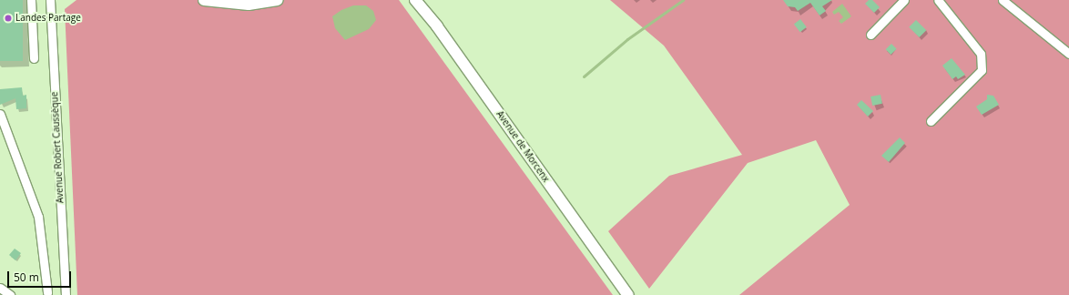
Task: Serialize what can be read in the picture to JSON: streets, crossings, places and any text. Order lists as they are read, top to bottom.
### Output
{
  "streets": {
    "main road": ["Avenue de Morcenx"],
    "street": ["Avenue Robert Caussèque"]
  },
  "places": ["Landes Partage"],
  "scale_bar": "50 m"
}
